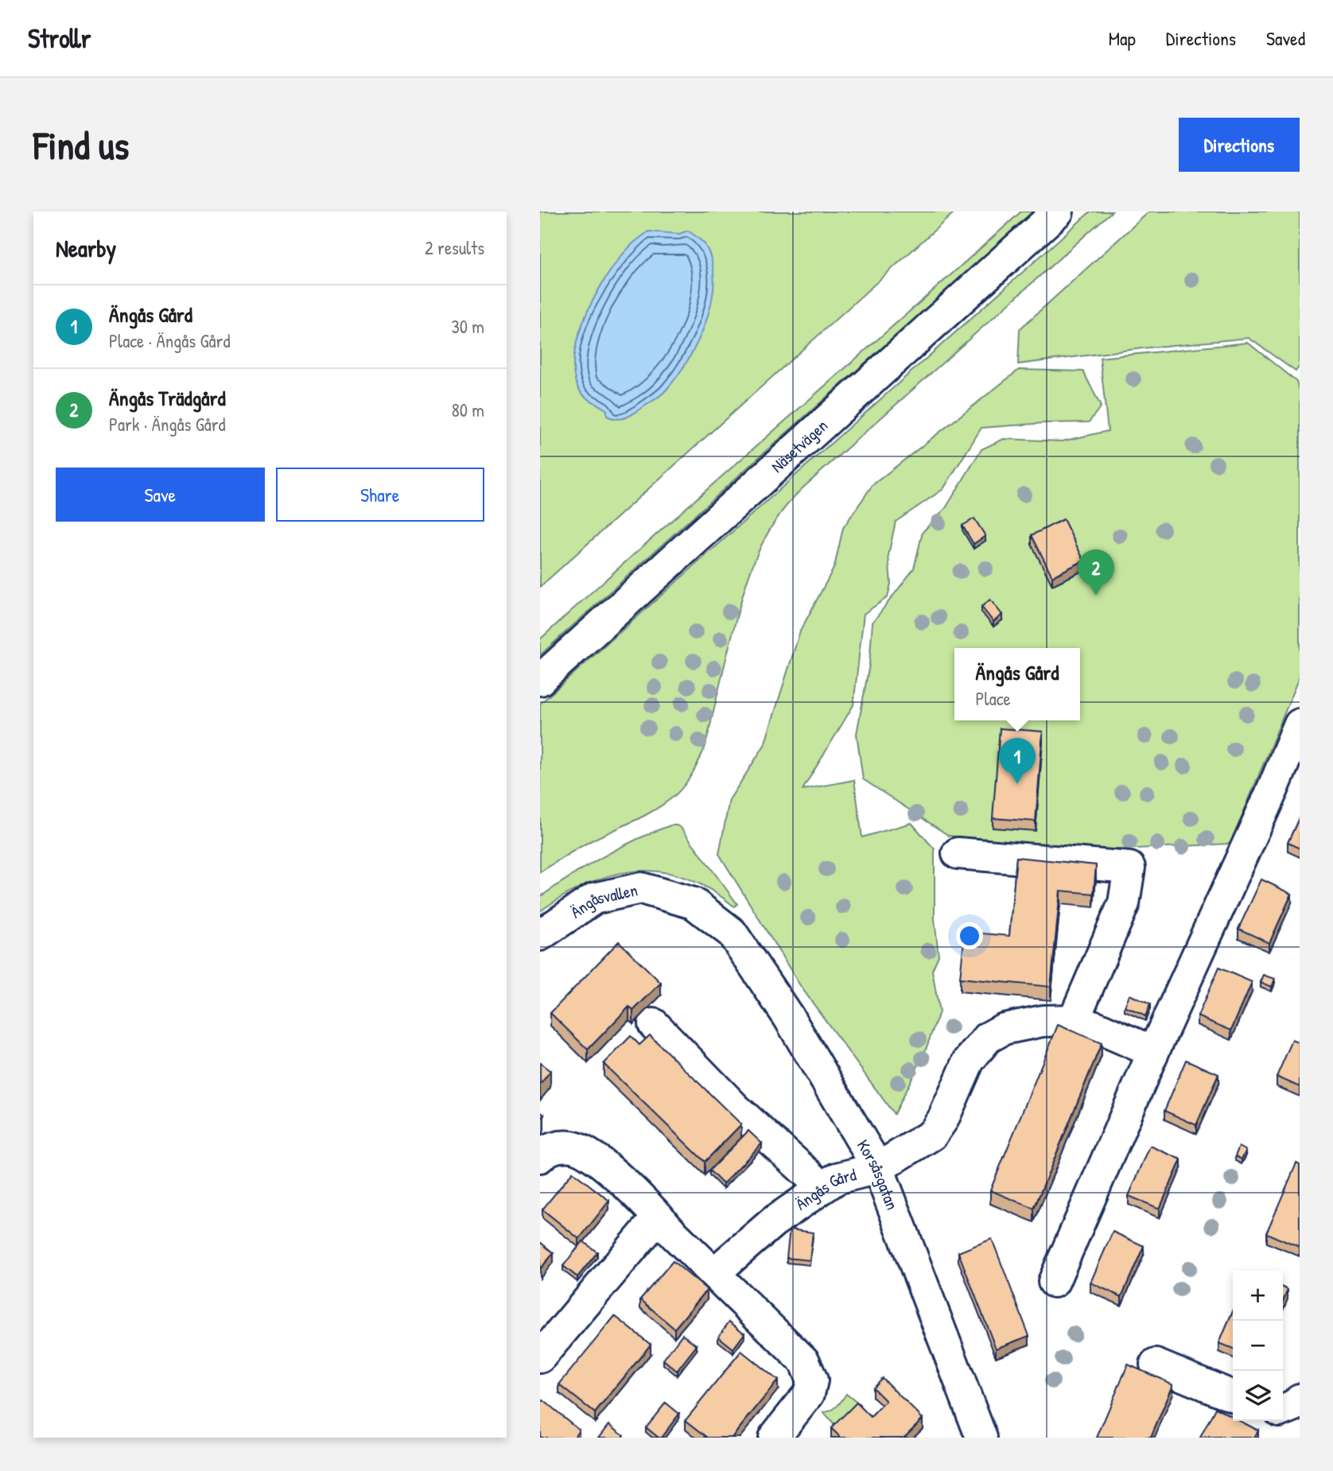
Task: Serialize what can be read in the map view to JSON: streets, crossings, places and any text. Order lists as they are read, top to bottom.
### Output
{
  "streets": {
    "street": [
      "Näsetvägen",
      "Ängåsvallen",
      "Korsåsgatan",
      "Ängås Gård"
    ]
  },
  "crossings": [
    ["Ängåsvallen", "Korsåsgatan"],
    ["Korsåsgatan", "Ängås Gård"]
  ],
  "page": {
    "header": "Strollr",
    "nav": ["Map", "Directions", "Saved"],
    "buttons": [
      "Directions",
      ["Save", "Share"]
    ],
    "title": "Find us",
    "heading": ["Nearby", "2 results"],
    "list": [
      {
        "mark": "1",
        "name": "Ängås Gård",
        "note": "Place · Ängås Gård",
        "value": "30 m"
      },
      {
        "mark": "2",
        "name": "Ängås Trädgård",
        "note": "Park · Ängås Gård",
        "value": "80 m"
      }
    ],
    "pins": ["2", "1"],
    "popup": ["Ängås Gård", "Place"],
    "map_buttons": ["+", "−"]
  }
}
